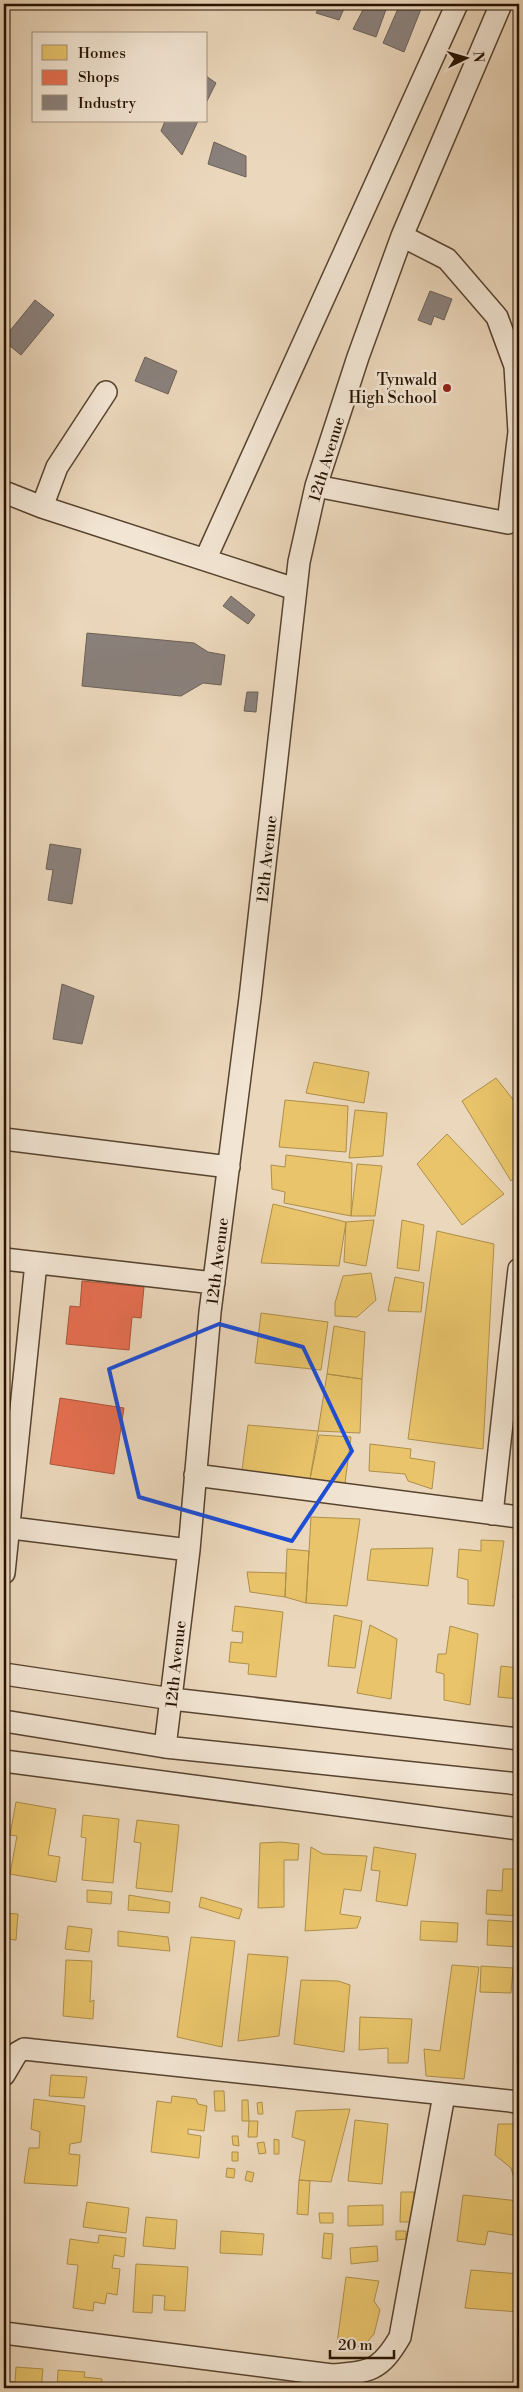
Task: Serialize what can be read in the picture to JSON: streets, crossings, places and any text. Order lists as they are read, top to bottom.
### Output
{
  "streets": {
    "street": ["12th Avenue"]
  },
  "places": ["Tynwald High School"],
  "legend": ["Homes", "Shops", "Industry"],
  "scale_bar": "20 m",
  "north": "right"
}
